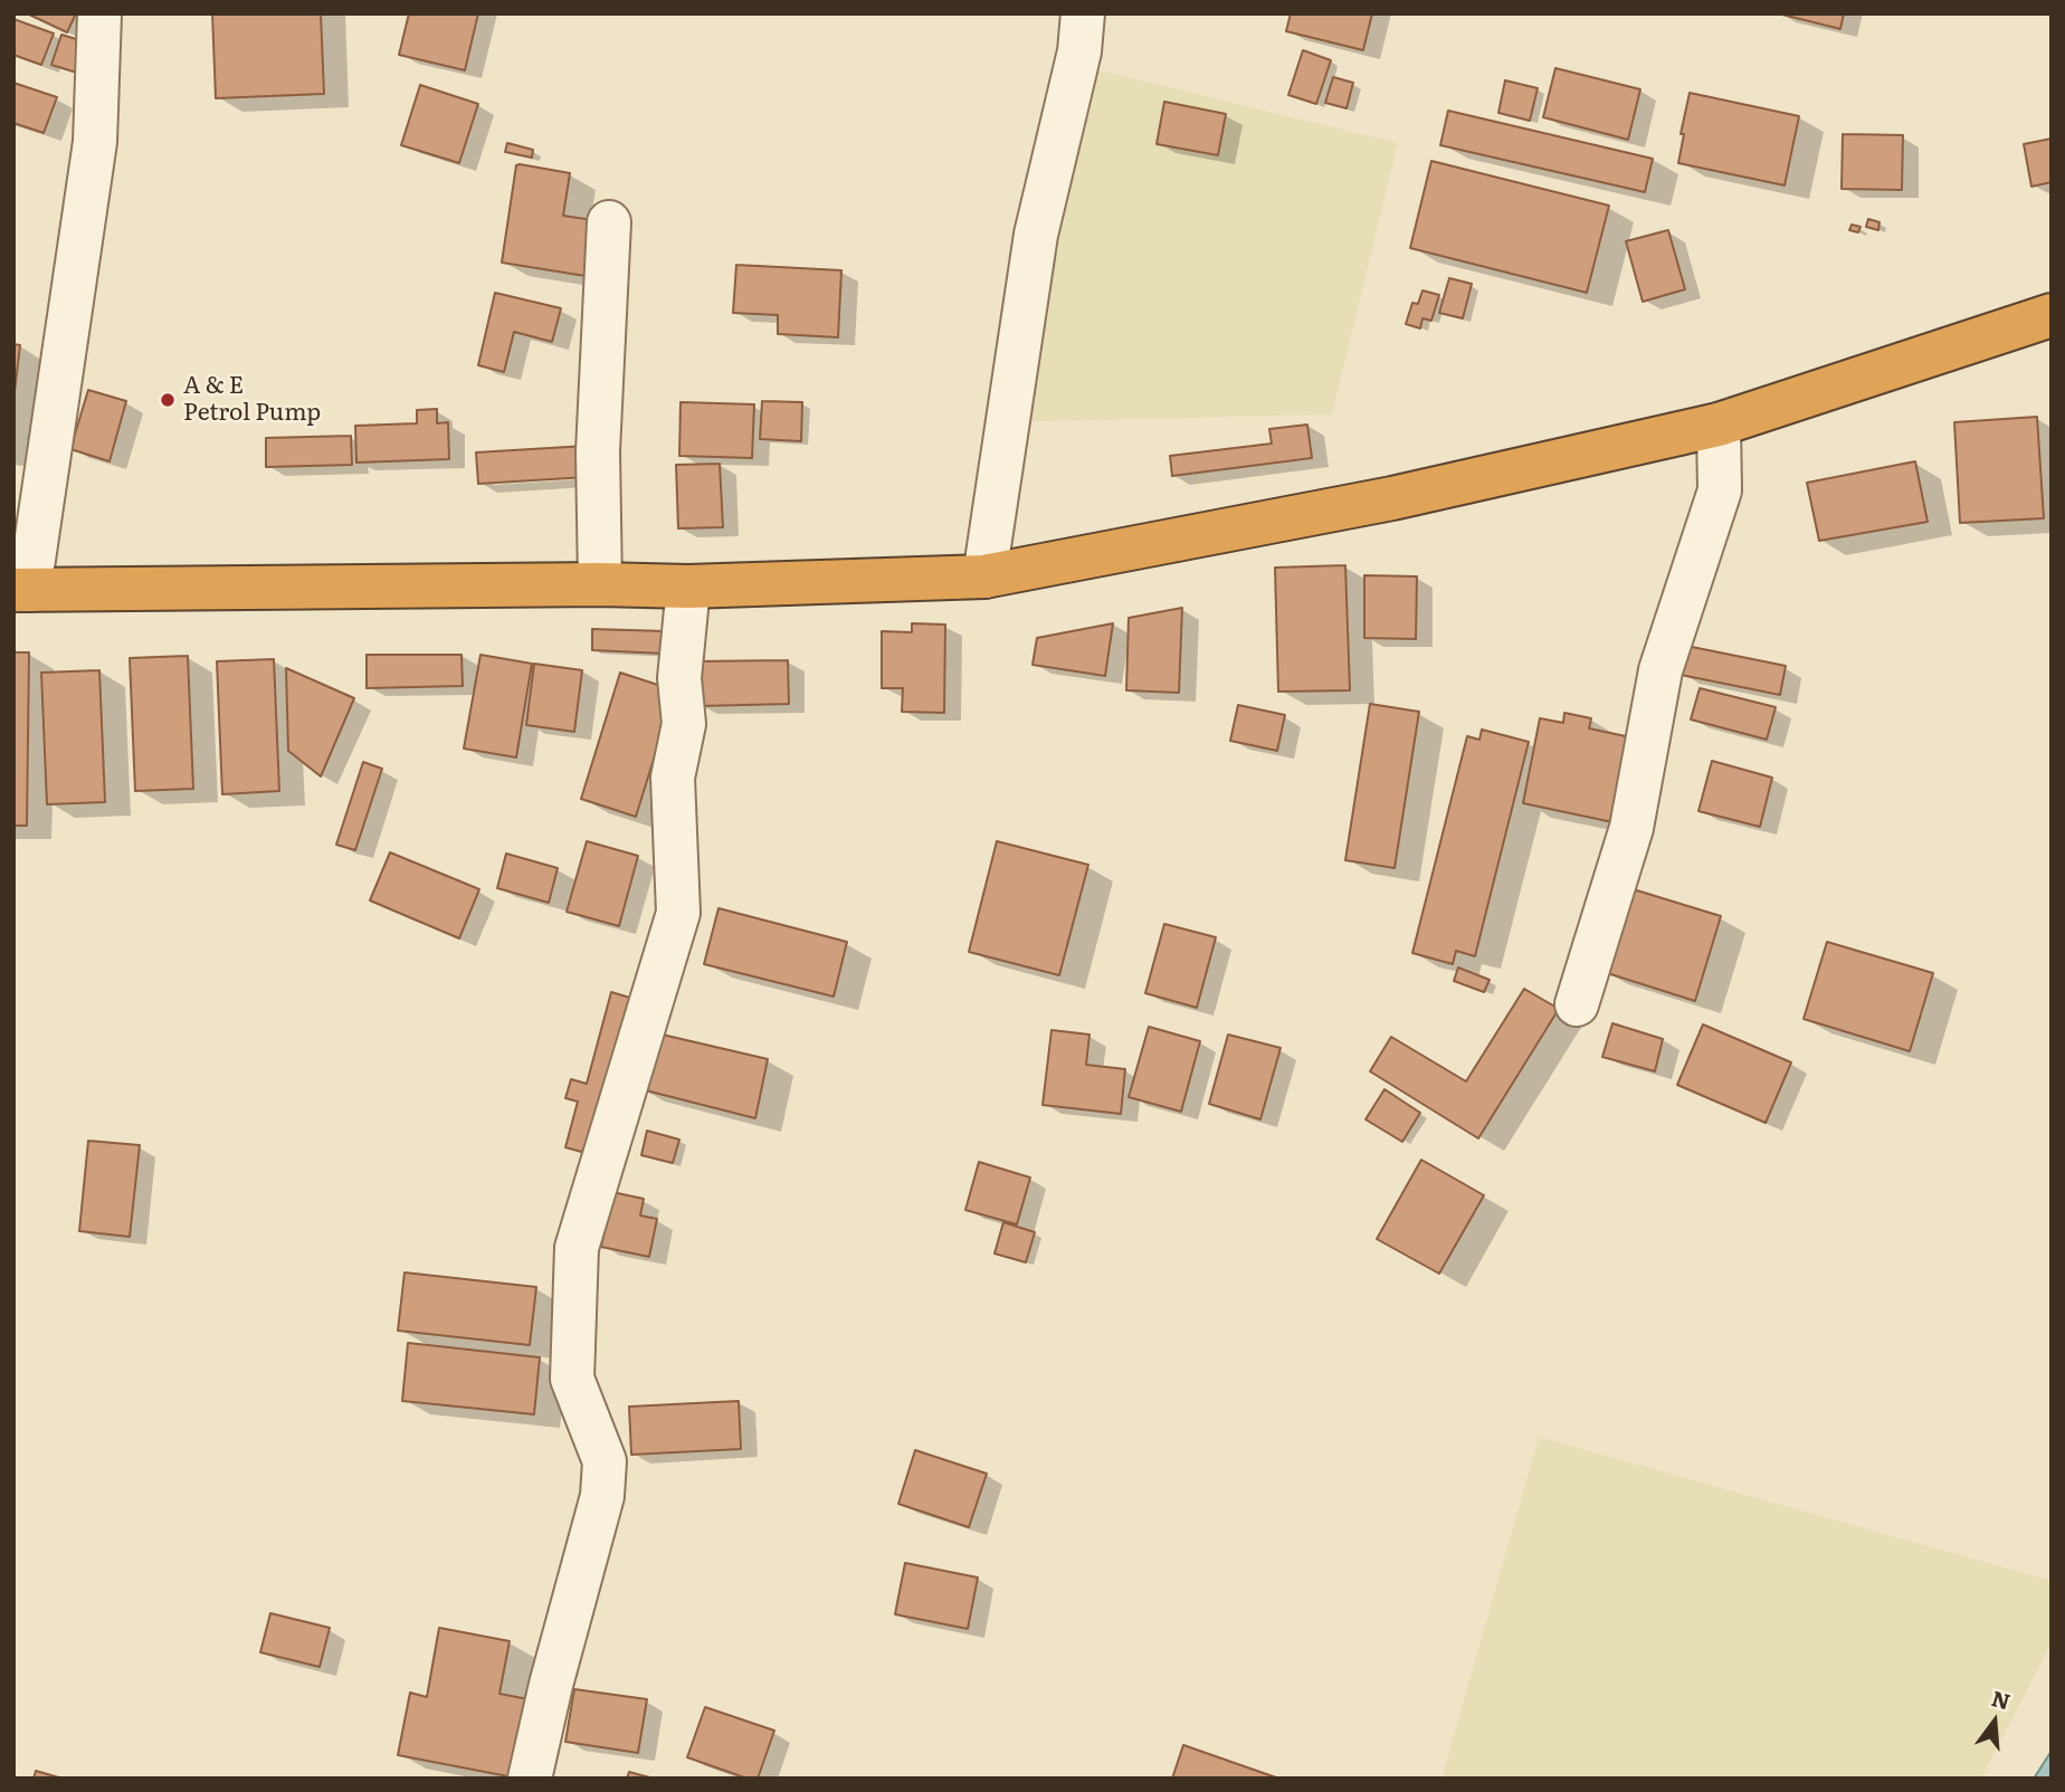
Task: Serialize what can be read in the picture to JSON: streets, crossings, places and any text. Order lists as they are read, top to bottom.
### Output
{
  "places": ["A & E Petrol Pump"],
  "north": "top"
}
